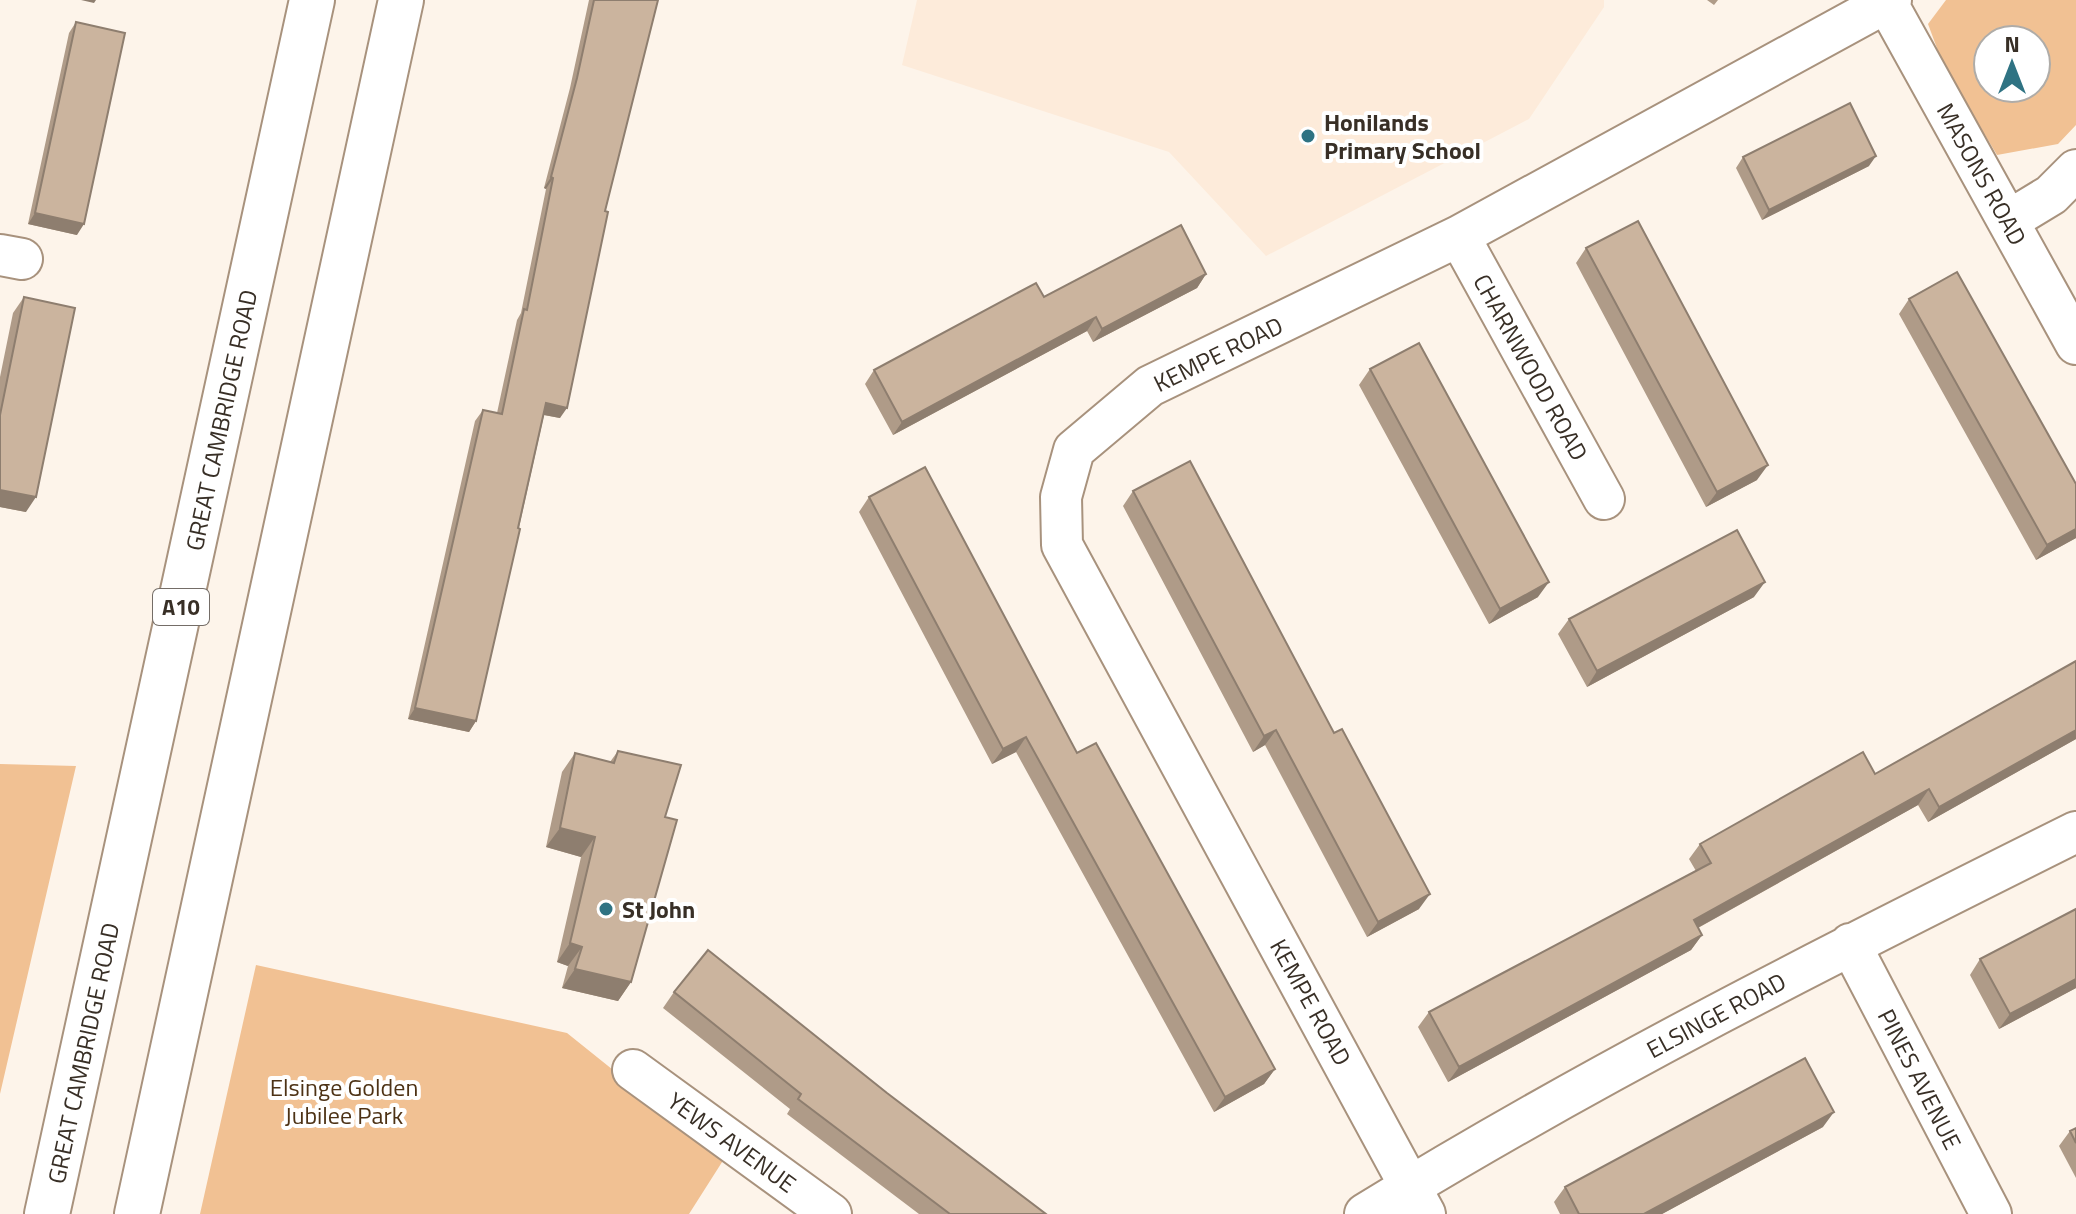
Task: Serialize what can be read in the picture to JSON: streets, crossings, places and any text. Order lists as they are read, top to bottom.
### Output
{
  "streets": {
    "highway": ["GREAT CAMBRIDGE ROAD", "A10"],
    "street": [
      "MASONS ROAD",
      "KEMPE ROAD",
      "CHARNWOOD ROAD",
      "ELSINGE ROAD",
      "PINES AVENUE",
      "YEWS AVENUE"
    ]
  },
  "crossings": [
    ["MASONS ROAD", "KEMPE ROAD"],
    ["KEMPE ROAD", "CHARNWOOD ROAD"],
    ["KEMPE ROAD", "ELSINGE ROAD"],
    ["ELSINGE ROAD", "PINES AVENUE"]
  ],
  "parks": ["Elsinge Golden Jubilee Park"],
  "places": ["Honilands Primary School", "St John"],
  "north": "top"
}
